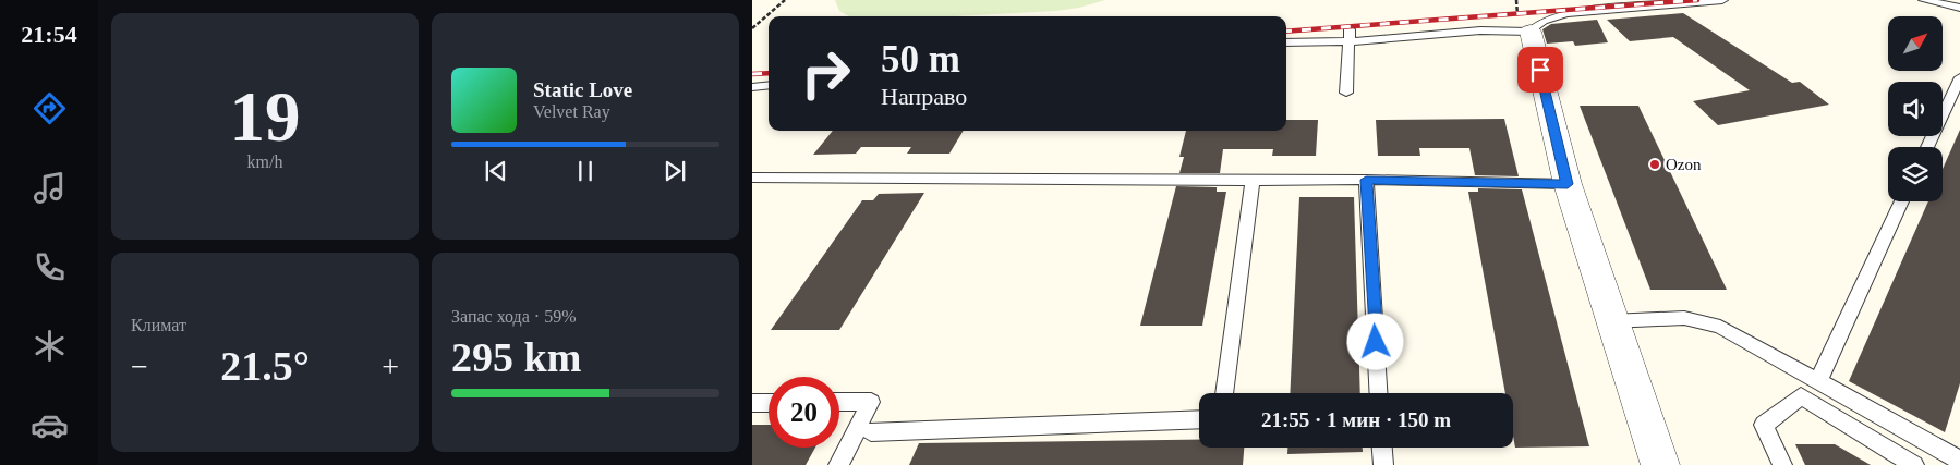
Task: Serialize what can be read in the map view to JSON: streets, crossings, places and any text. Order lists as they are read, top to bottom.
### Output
{
  "places": ["Ozon"],
  "north": "top right",
  "page": {
    "tabs": "21:54",
    "tile": [
      ["19", "km/h"],
      "Климат",
      ["Запас хода · 59%", "295 km"]
    ],
    "turn": ["50 m", "Направо"],
    "song": ["Static Love", "Velvet Ray"],
    "heat": ["−", "21.5°", "+"],
    "limit": "20",
    "trip": "21:55 · 1 мин · 150 m"
  }
}
